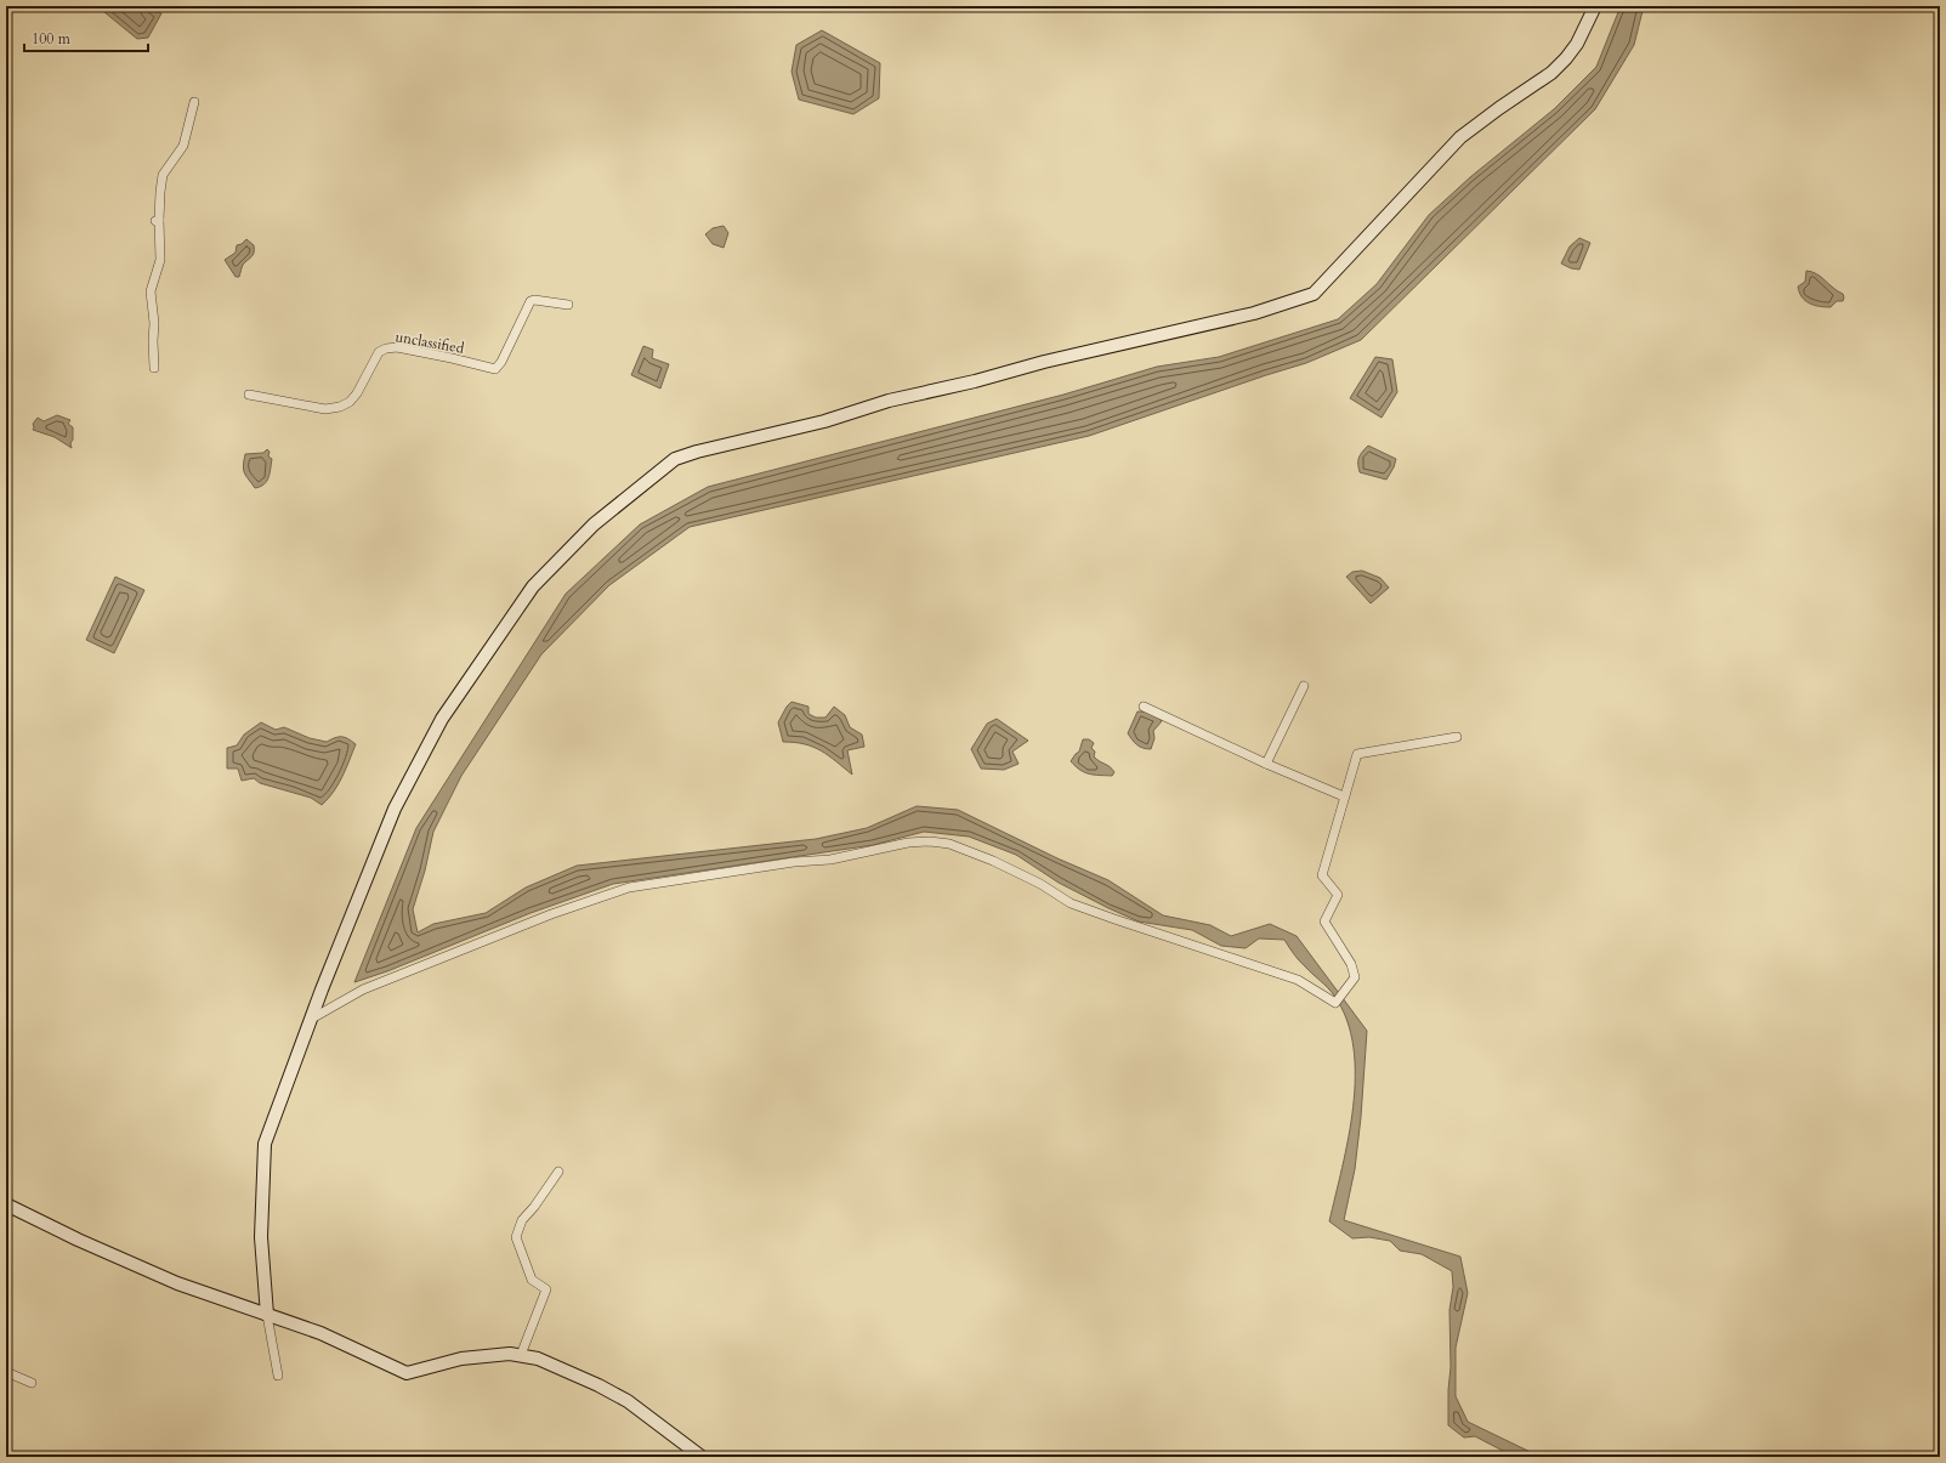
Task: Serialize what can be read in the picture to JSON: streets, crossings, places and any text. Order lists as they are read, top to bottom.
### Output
{
  "streets": {
    "street": ["unclassified"]
  },
  "scale_bar": "100 m"
}
